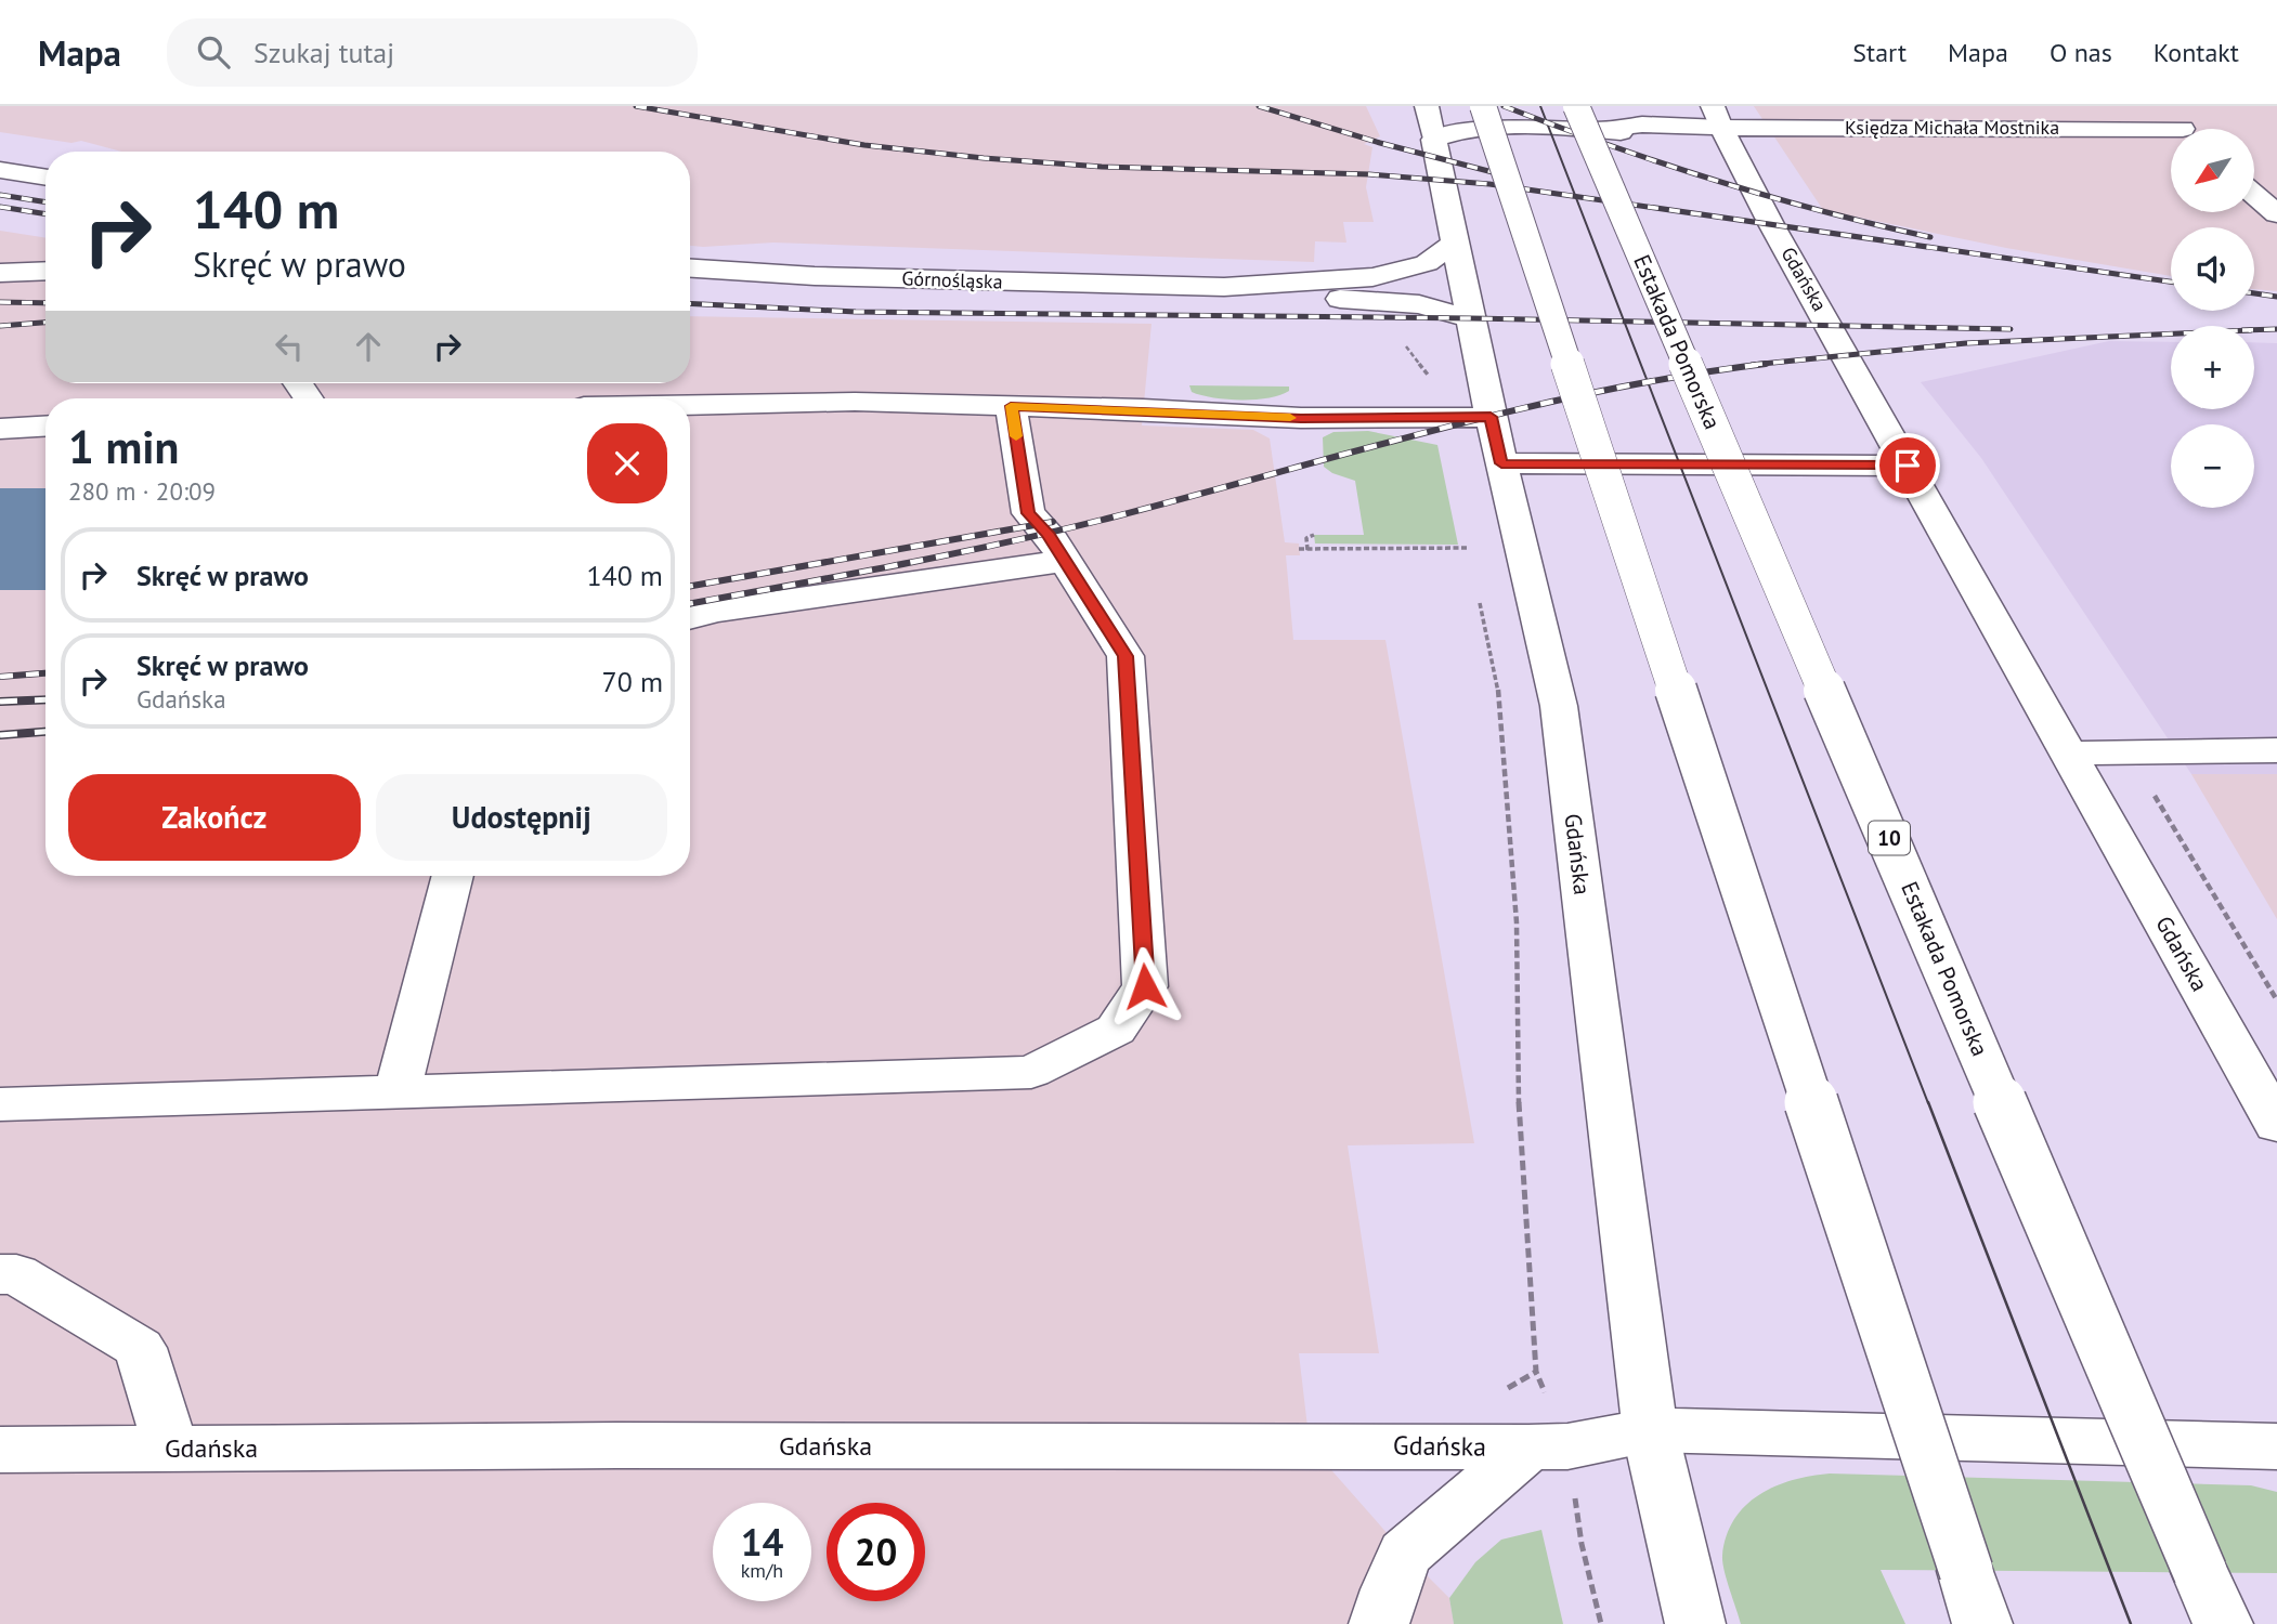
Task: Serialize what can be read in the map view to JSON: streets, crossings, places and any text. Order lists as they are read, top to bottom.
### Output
{
  "streets": {
    "street": [
      "Księdza Michała Mostnika",
      "Gdańska",
      "Górnośląska",
      "Estakada Pomorska",
      "10"
    ]
  },
  "crossings": [
    ["Księdza Michała Mostnika", "Gdańska"],
    ["Gdańska", "Górnośląska"]
  ],
  "north": "bottom left",
  "page": {
    "header": "Mapa",
    "search": "Szukaj tutaj",
    "nav": [
      "Start",
      "Mapa",
      "O nas",
      "Kontakt"
    ],
    "map_buttons": ["+", "−"],
    "turn": ["140 m", "Skręć w prawo"],
    "heading": ["1 min", "280 m · 20:09"],
    "list": [
      {
        "name": "Skręć w prawo",
        "value": "140 m"
      },
      {
        "name": "Skręć w prawo",
        "note": "Gdańska",
        "value": "70 m"
      }
    ],
    "buttons": ["Zakończ", "Udostępnij"],
    "speed": "14 km/h",
    "limit": "20"
  }
}
